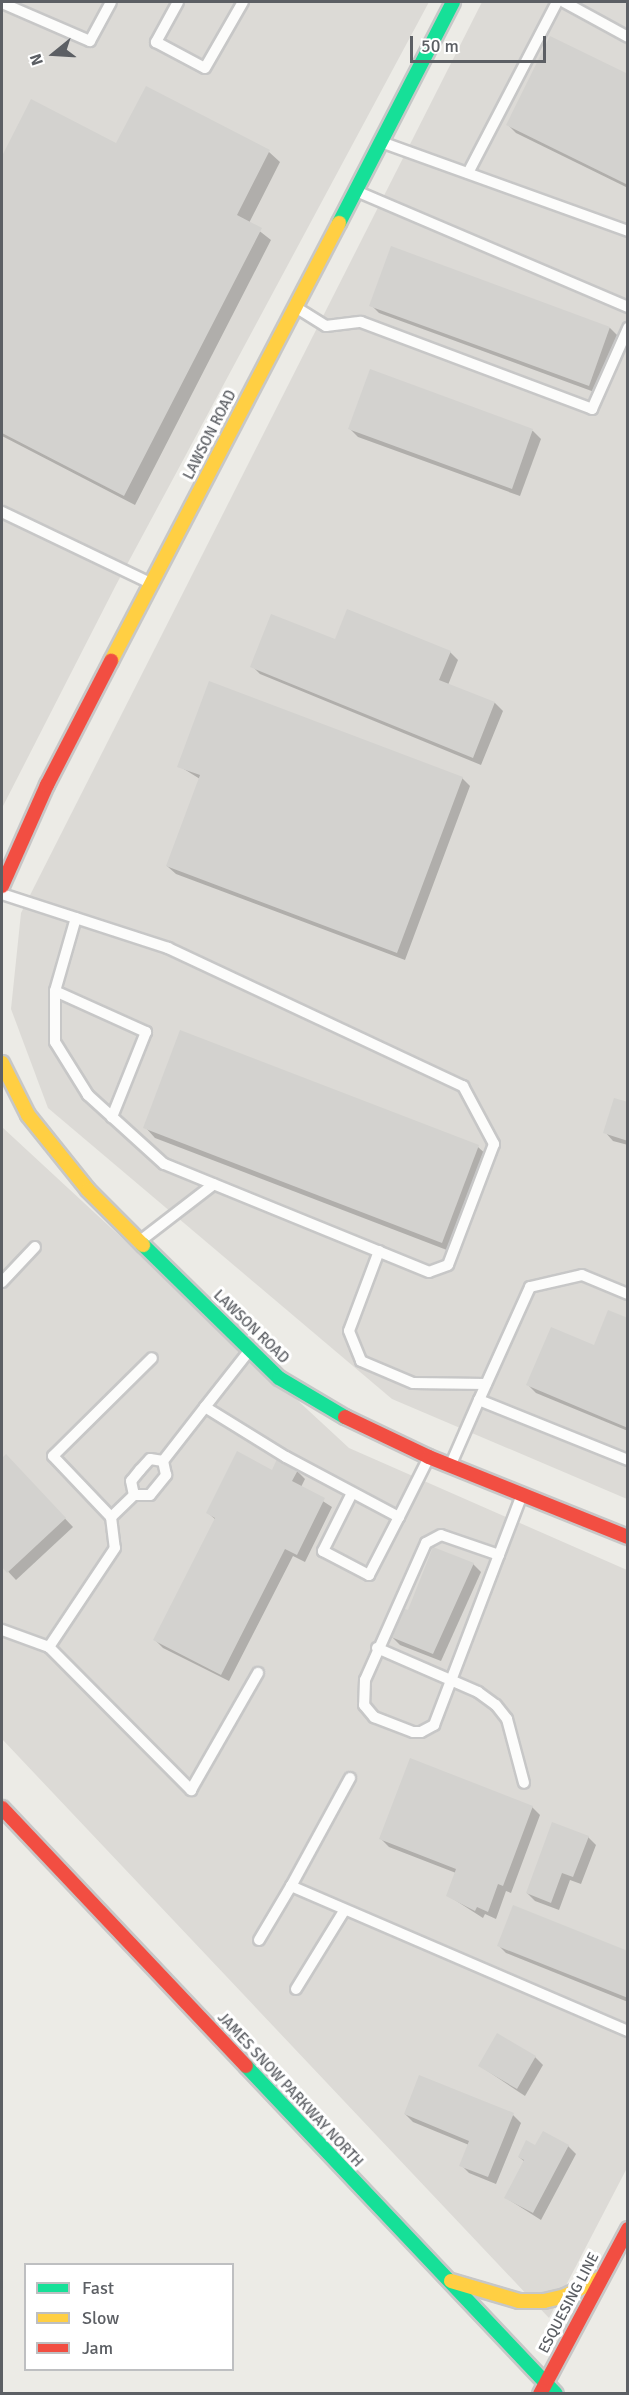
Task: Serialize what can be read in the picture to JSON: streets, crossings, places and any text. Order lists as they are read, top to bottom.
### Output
{
  "streets": {
    "street": ["LAWSON ROAD", "JAMES SNOW PARKWAY NORTH", "ESQUESING LINE"]
  },
  "crossings": [
    ["JAMES SNOW PARKWAY NORTH", "ESQUESING LINE"]
  ],
  "legend": ["Fast", "Slow", "Jam"],
  "scale_bar": "50 m",
  "north": "left"
}
